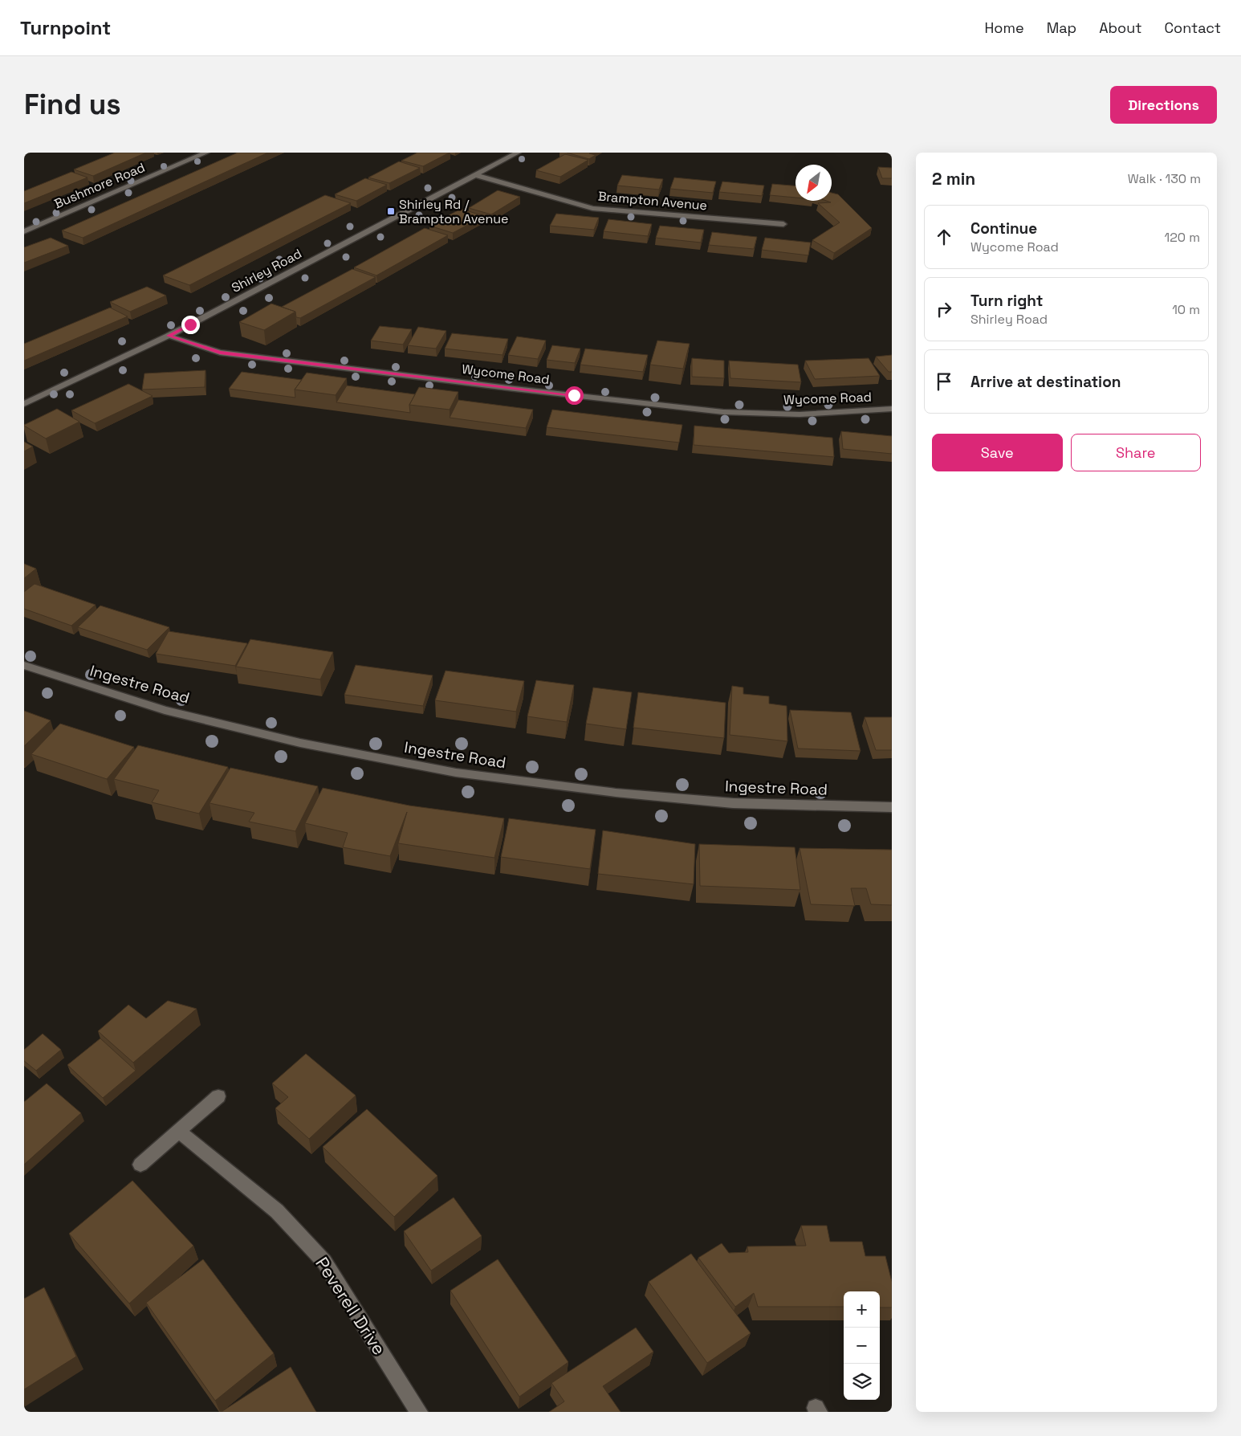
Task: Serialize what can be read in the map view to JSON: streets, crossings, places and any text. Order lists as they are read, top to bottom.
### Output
{
  "streets": {
    "street": [
      "Bushmore Road",
      "Brampton Avenue",
      "Shirley Road",
      "Wycome Road",
      "Ingestre Road",
      "Peverell Drive"
    ]
  },
  "crossings": [
    ["Brampton Avenue", "Shirley Road"],
    ["Shirley Road", "Wycome Road"]
  ],
  "places": {
    "transit": ["Shirley Rd / Brampton Avenue"]
  },
  "north": "bottom left",
  "page": {
    "header": "Turnpoint",
    "nav": [
      "Home",
      "Map",
      "About",
      "Contact"
    ],
    "buttons": [
      "Directions",
      ["Save", "Share"]
    ],
    "title": "Find us",
    "heading": ["2 min", "Walk · 130 m"],
    "list": [
      ["Continue", "Wycome Road", "120 m"],
      ["Turn right", "Shirley Road", "10 m"],
      "Arrive at destination"
    ],
    "map_buttons": ["+", "−"]
  }
}
